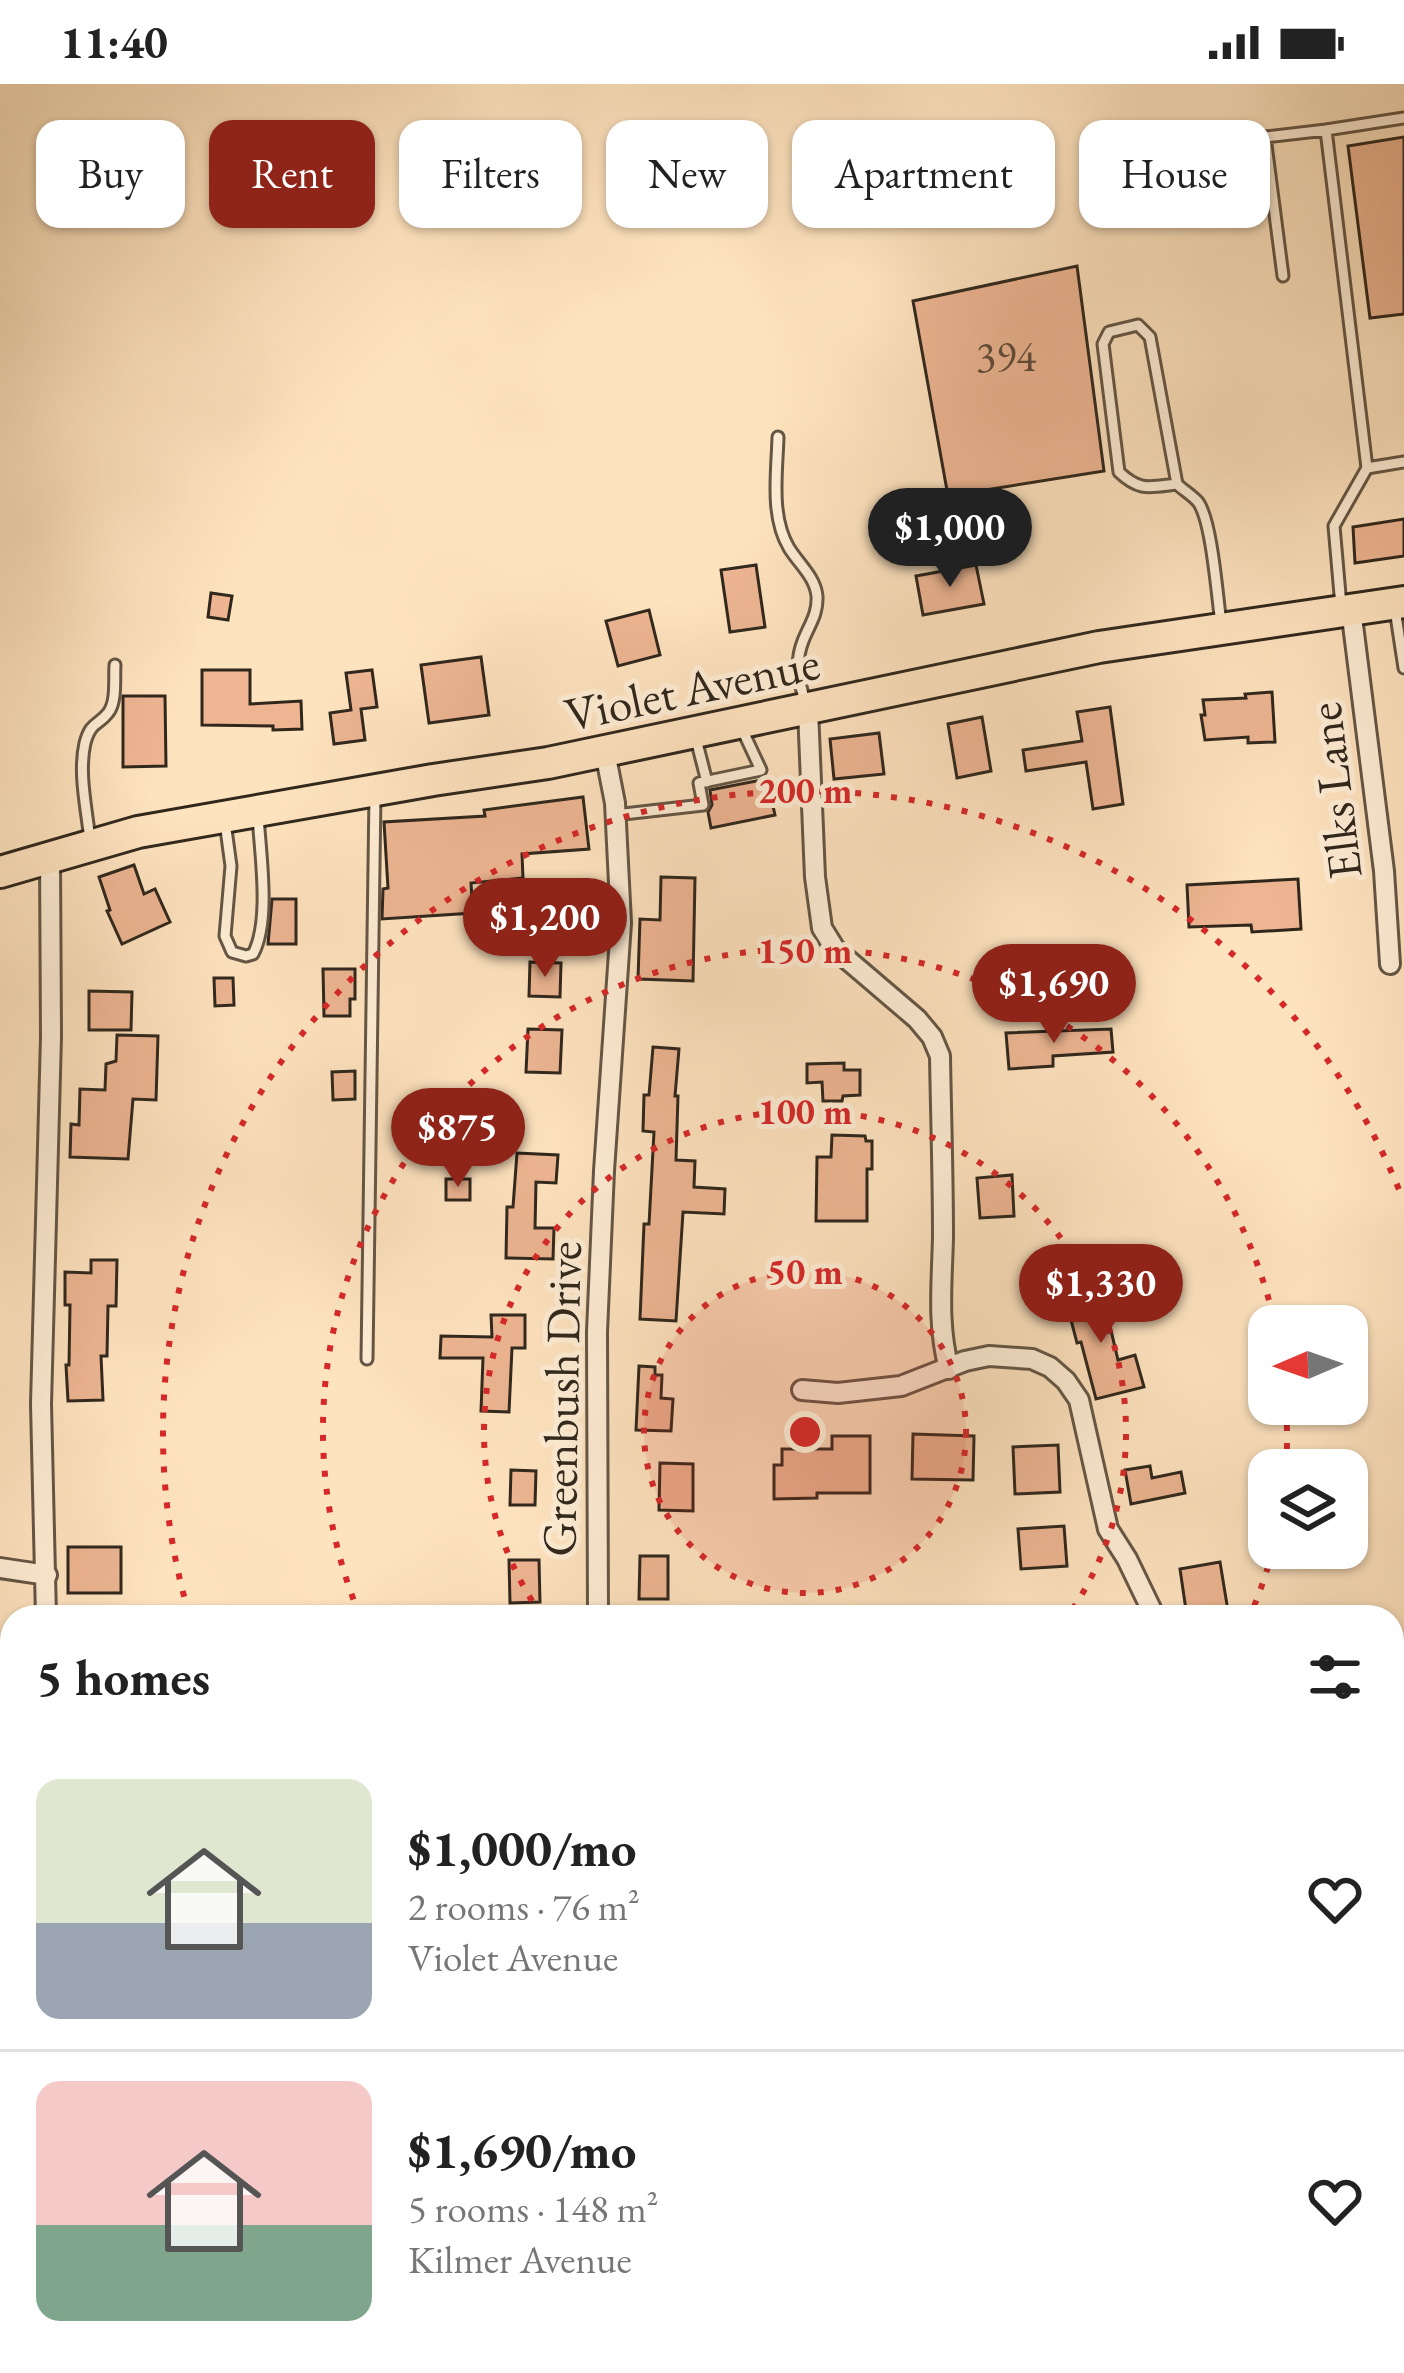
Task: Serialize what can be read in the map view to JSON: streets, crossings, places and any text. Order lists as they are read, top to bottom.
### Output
{
  "streets": {
    "main road": ["Violet Avenue"],
    "street": ["Elks Lane", "Greenbush Drive"]
  },
  "crossings": [
    ["Violet Avenue", "Elks Lane"],
    ["Violet Avenue", "Greenbush Drive"]
  ],
  "house_numbers": ["394"],
  "north": "left",
  "page": {
    "status": "11:40",
    "chip": [
      "Buy",
      "Rent",
      "Filters",
      "New",
      "Apartment",
      "House"
    ],
    "price": [
      "$1,000",
      "$1,200",
      "$1,690",
      "$875",
      "$1,330"
    ],
    "heading": "5 homes",
    "list": [
      {
        "name": "$1,000/mo",
        "note": "2 rooms · 76 m² · Violet Avenue"
      },
      {
        "name": "$1,690/mo",
        "note": "5 rooms · 148 m² · Kilmer Avenue"
      }
    ]
  },
  "rings": [
    "200 m",
    "150 m",
    "100 m",
    "50 m"
  ]
}
